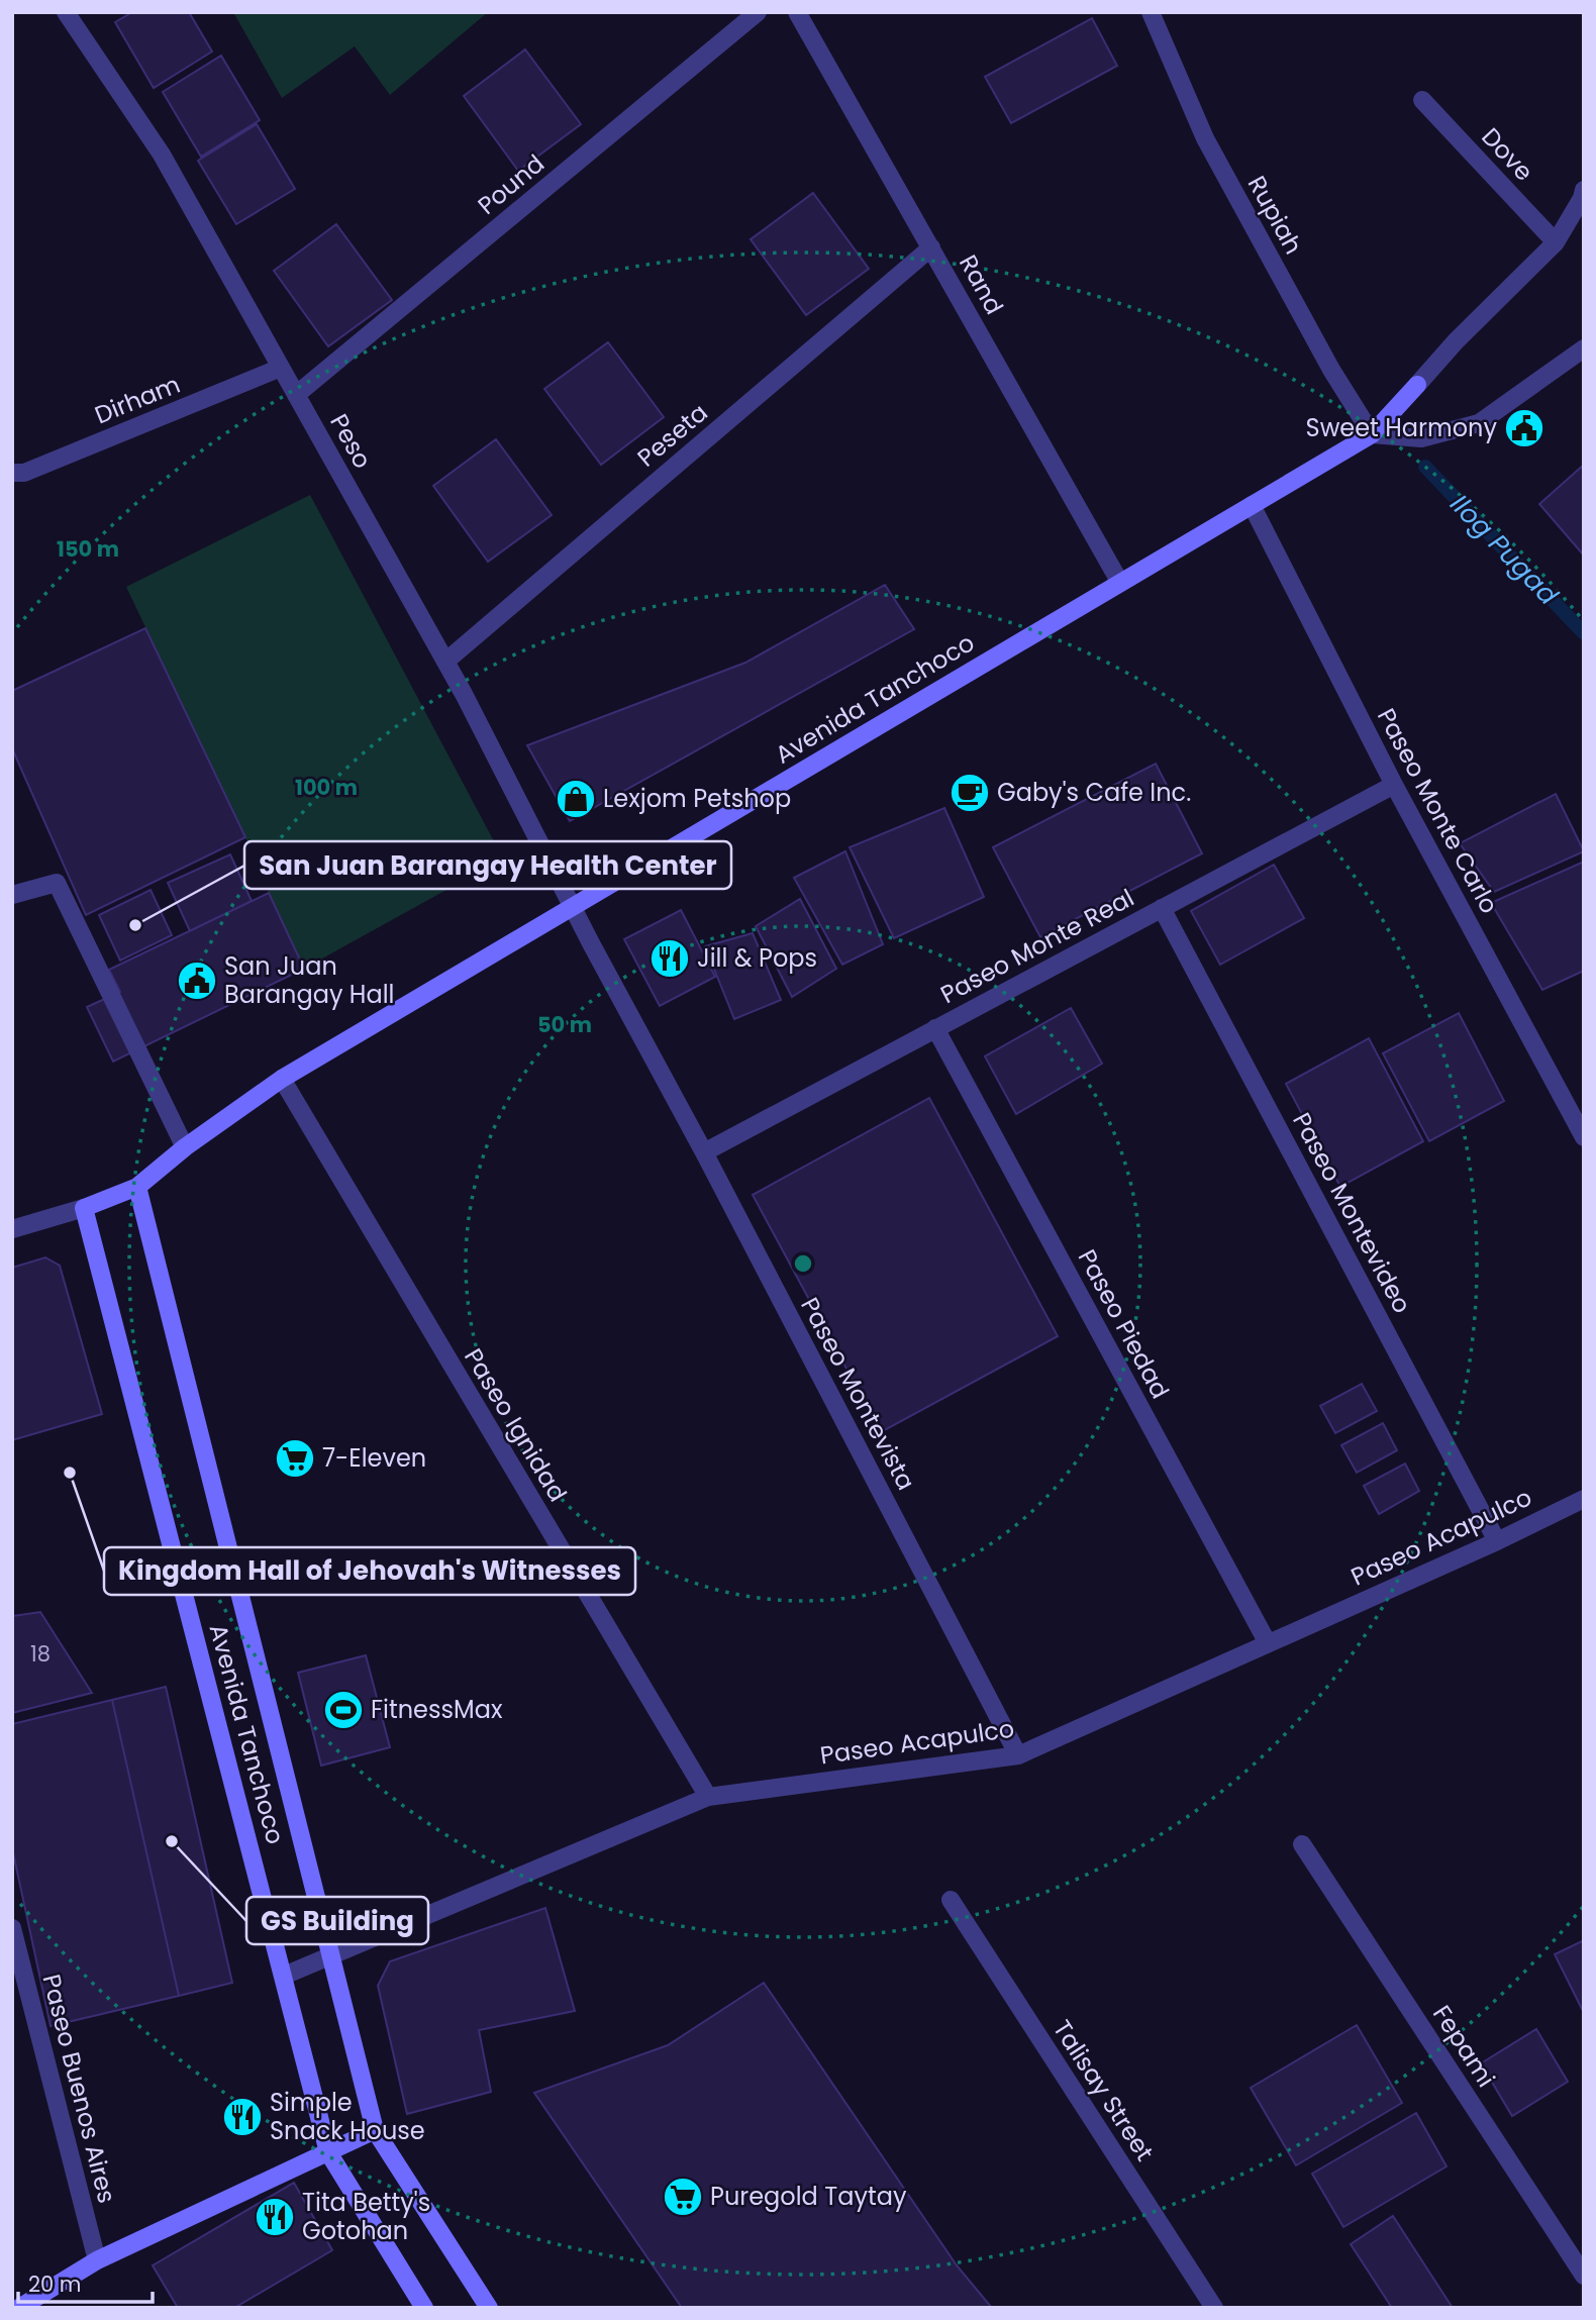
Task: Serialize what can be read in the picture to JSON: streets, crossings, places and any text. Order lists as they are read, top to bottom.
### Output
{
  "streets": {
    "street": [
      "Dove",
      "Pound",
      "Rupiah",
      "Rand",
      "Dirham",
      "Peseta",
      "Peso",
      "Avenida Tanchoco",
      "Paseo Monte Carlo",
      "Paseo Monte Real",
      "Paseo Montevideo",
      "Paseo Piedad",
      "Paseo Montevista",
      "Paseo Ignidad",
      "Paseo Acapulco",
      "Fepami",
      "Paseo Buenos Aires",
      "Talisay Street"
    ]
  },
  "crossings": [
    ["Dove", "Avenida Tanchoco"],
    ["Pound", "Peso"],
    ["Rupiah", "Avenida Tanchoco"],
    ["Rand", "Peseta"],
    ["Rand", "Avenida Tanchoco"],
    ["Dirham", "Peso"],
    ["Peseta", "Peso"],
    ["Peso", "Avenida Tanchoco"],
    ["Peso", "Paseo Montevista"],
    ["Avenida Tanchoco", "Paseo Monte Carlo"],
    ["Avenida Tanchoco", "Paseo Montevista"],
    ["Avenida Tanchoco", "Paseo Ignidad"],
    ["Avenida Tanchoco", "Paseo Acapulco"],
    ["Paseo Monte Carlo", "Paseo Monte Real"],
    ["Paseo Monte Real", "Paseo Montevideo"],
    ["Paseo Monte Real", "Paseo Piedad"],
    ["Paseo Monte Real", "Paseo Montevista"],
    ["Paseo Montevideo", "Paseo Acapulco"],
    ["Paseo Piedad", "Paseo Acapulco"],
    ["Paseo Montevista", "Paseo Acapulco"],
    ["Paseo Ignidad", "Paseo Acapulco"]
  ],
  "water": ["Ilog Pugad"],
  "places": {
    "public building": ["Sweet Harmony", "San Juan Barangay Hall"],
    "cafe": ["Gaby's Cafe Inc."],
    "shop": ["Lexjom Petshop"],
    "other": ["San Juan Barangay Health Center", "Kingdom Hall of Jehovah's Witnesses", "GS Building"],
    "restaurant": ["Jill & Pops", "Simple Snack House", "Tita Betty's Gotohan"],
    "supermarket": ["7-Eleven", "Puregold Taytay"],
    "sports": ["FitnessMax"]
  },
  "house_numbers": ["18"],
  "scale_bar": "20 m",
  "rings": ["150 m", "100 m", "50 m"]
}
